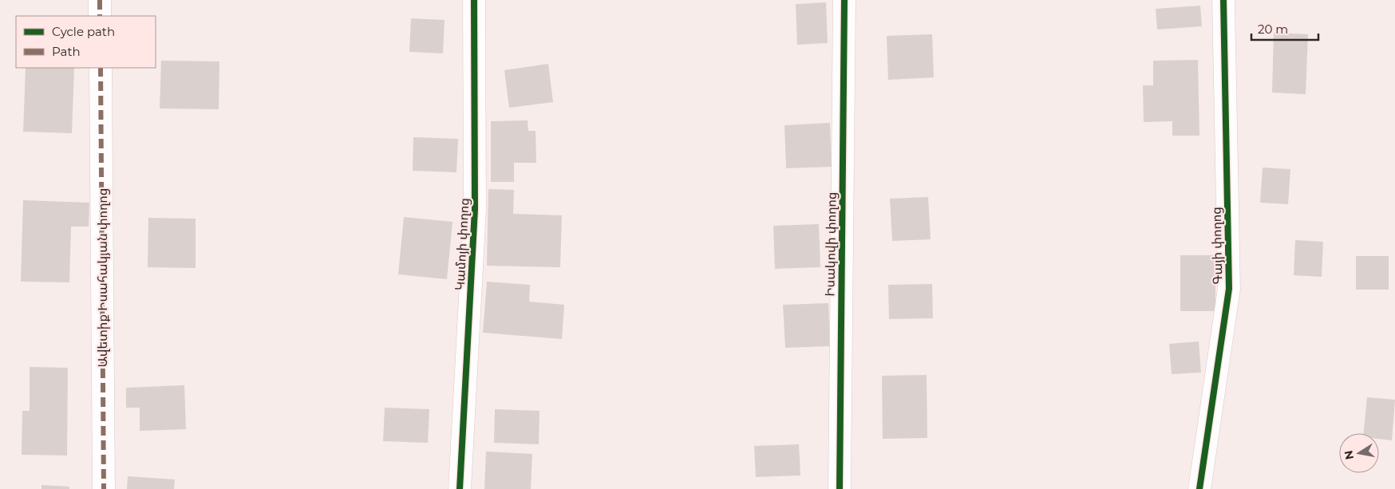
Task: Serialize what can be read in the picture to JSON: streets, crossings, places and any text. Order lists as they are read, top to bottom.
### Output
{
  "streets": {
    "street": [
      "Կամոյի փողոց",
      "Իսակովի փողոց",
      "Գայի փողոց",
      "Ավետիք Իսահակյան փողոց"
    ]
  },
  "legend": ["Cycle path", "Path"],
  "scale_bar": "20 m",
  "north": "left"
}
